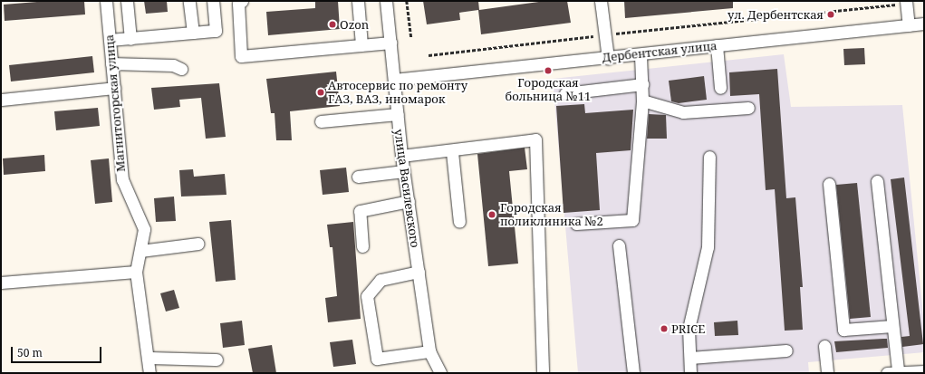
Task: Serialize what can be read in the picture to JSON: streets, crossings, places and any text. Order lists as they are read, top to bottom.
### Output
{
  "streets": {
    "street": ["Дербентская улица", "Магнитогорская улица", "улица Василевского"]
  },
  "crossings": [
    ["Дербентская улица", "улица Василевского"]
  ],
  "places": [
    "ул. Дербентская",
    "Ozon",
    "Городская больница №11",
    "Автосервис по ремонту ГАЗ, ВАЗ, иномарок",
    "Городская поликлиника №2",
    "PRICE"
  ],
  "scale_bar": "50 m"
}
